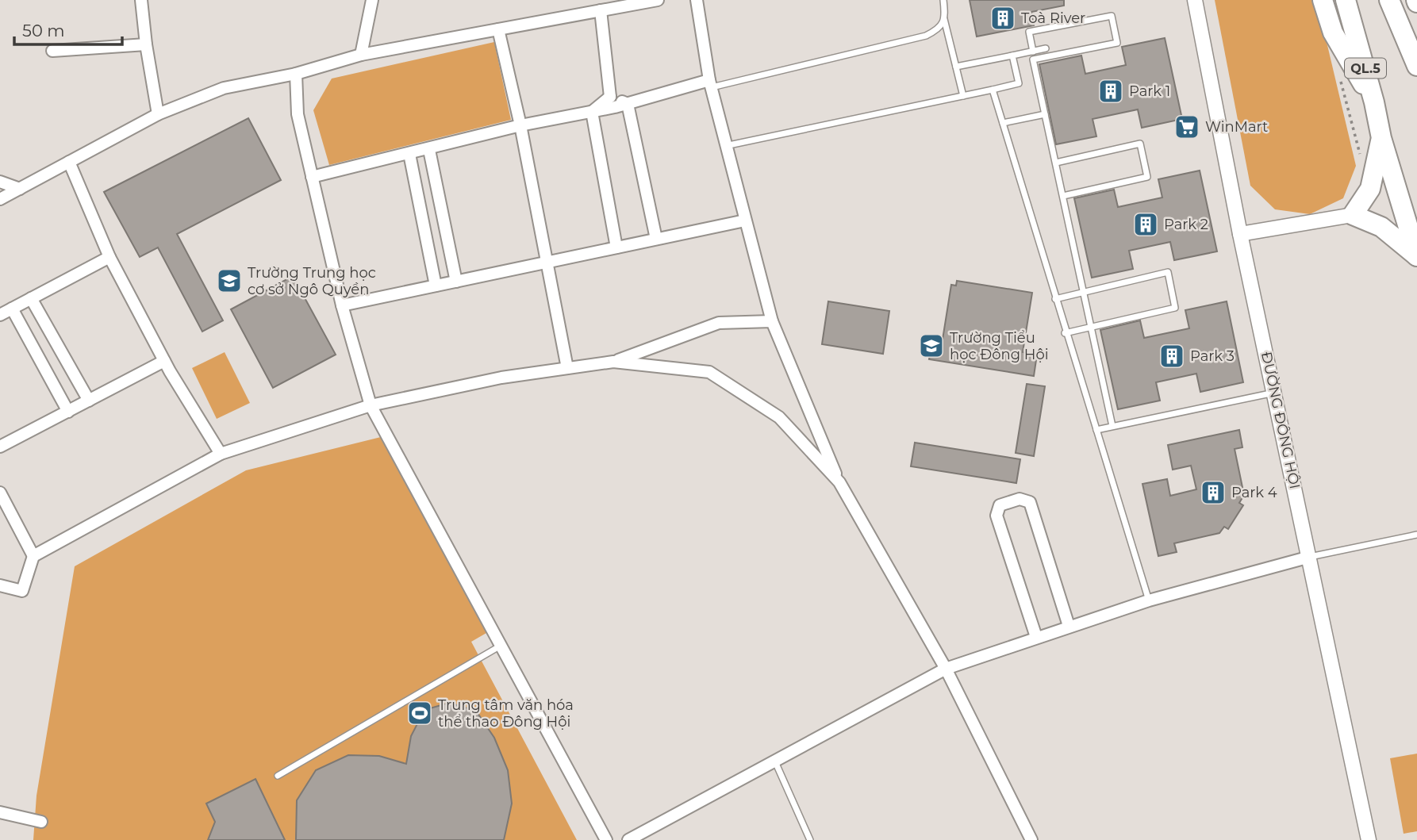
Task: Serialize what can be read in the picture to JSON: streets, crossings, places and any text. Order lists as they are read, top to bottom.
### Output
{
  "streets": {
    "highway": ["QL.5"],
    "street": ["ĐƯỜNG ĐÔNG HỘI"]
  },
  "places": {
    "building": [
      "Toà River",
      "Park 1",
      "Park 2",
      "Park 3",
      "Park 4"
    ],
    "supermarket": ["WinMart"],
    "school or university": ["Trường Trung học cơ sở Ngô Quyền", "Trường Tiểu học Đông Hội"],
    "sports": ["Trung tâm văn hóa thể thao Đông Hội"]
  },
  "scale_bar": "50 m"
}
